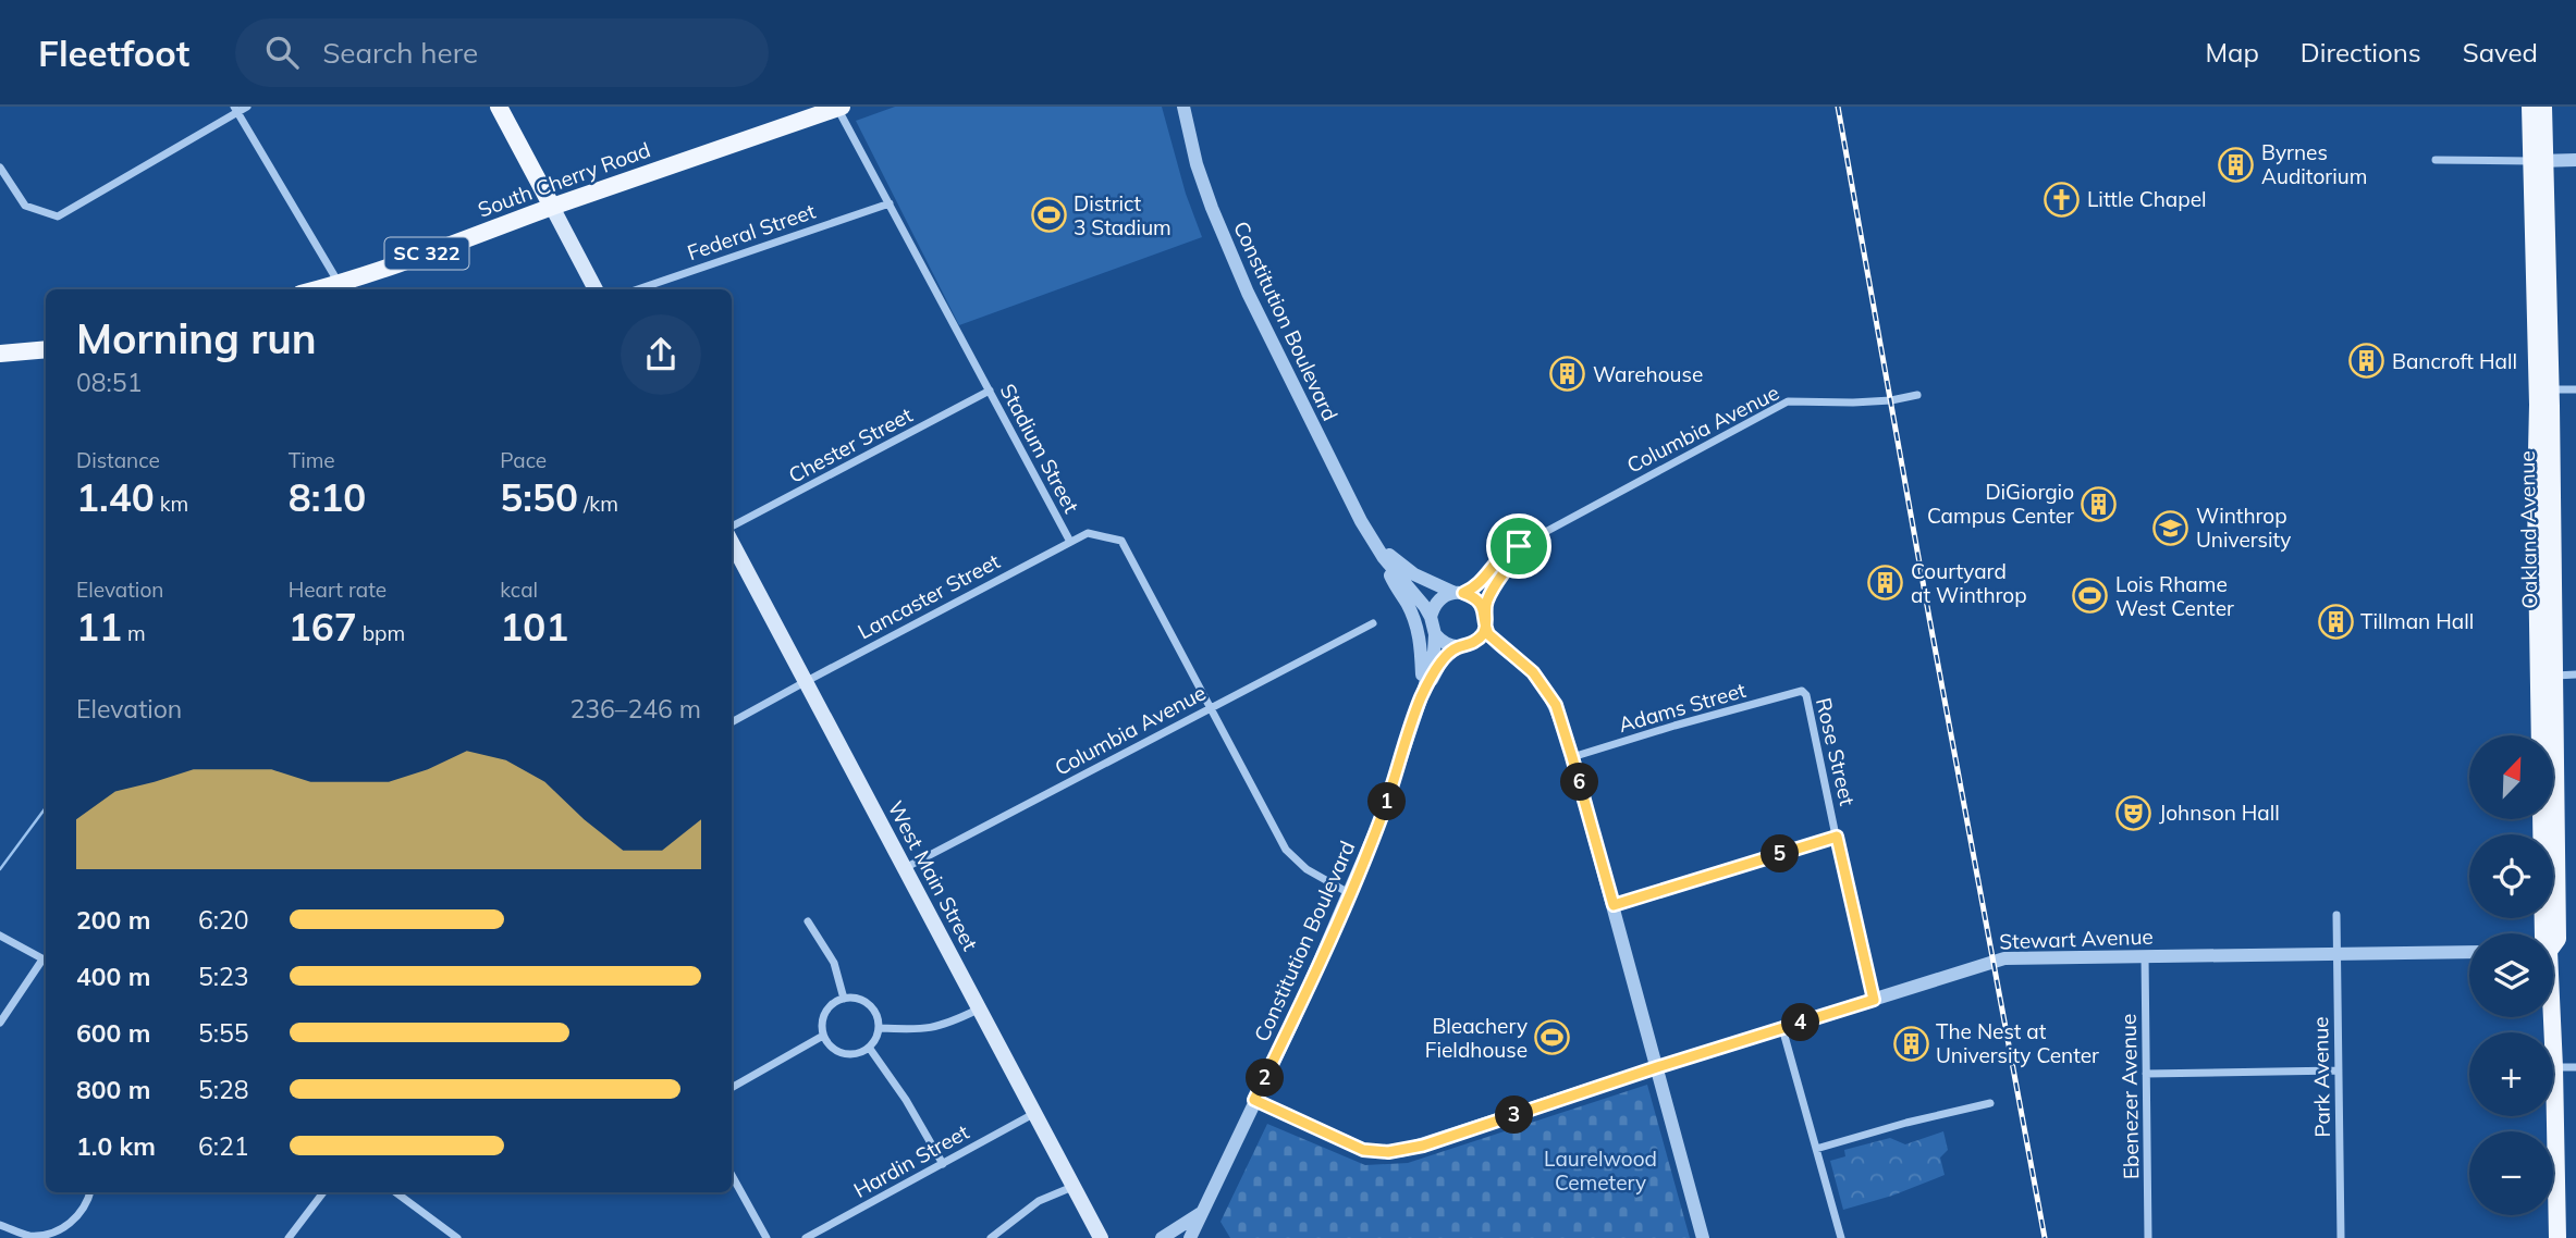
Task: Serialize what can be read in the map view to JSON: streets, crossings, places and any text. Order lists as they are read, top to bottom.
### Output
{
  "streets": {
    "main road": [
      "South Cherry Road",
      "SC 322",
      "Oakland Avenue",
      "West Main Street"
    ],
    "street": [
      "Federal Street",
      "Constitution Boulevard",
      "Columbia Avenue",
      "Chester Street",
      "Stadium Street",
      "Lancaster Street",
      "Adams Street",
      "Rose Street",
      "Stewart Avenue",
      "Park Avenue",
      "Ebenezer Avenue",
      "Hardin Street"
    ]
  },
  "crossings": [
    ["South Cherry Road", "Stadium Street"],
    ["Federal Street", "Stadium Street"],
    ["Constitution Boulevard", "Columbia Avenue"],
    ["Constitution Boulevard", "Stadium Street"],
    ["Constitution Boulevard", "Stewart Avenue"],
    ["Columbia Avenue", "Stadium Street"],
    ["Columbia Avenue", "West Main Street"],
    ["Chester Street", "Stadium Street"],
    ["Stadium Street", "Lancaster Street"],
    ["Lancaster Street", "West Main Street"],
    ["Adams Street", "Rose Street"],
    ["Rose Street", "Stewart Avenue"],
    ["West Main Street", "Hardin Street"],
    ["Stewart Avenue", "Park Avenue"],
    ["Stewart Avenue", "Ebenezer Avenue"]
  ],
  "parks": ["Laurelwood Cemetery"],
  "places": {
    "building": [
      "Byrnes Auditorium",
      "Bancroft Hall",
      "Warehouse",
      "DiGiorgio Campus Center",
      "Courtyard at Winthrop",
      "Tillman Hall",
      "The Nest at University Center"
    ],
    "church": ["Little Chapel"],
    "sports": ["District 3 Stadium", "Lois Rhame West Center", "Bleachery Fieldhouse"],
    "school or university": ["Winthrop University"],
    "theatre": ["Johnson Hall"]
  },
  "north": "top right",
  "page": {
    "header": "Fleetfoot",
    "search": "Search here",
    "nav": ["Map", "Directions", "Saved"],
    "heading": ["Morning run", "08:51"],
    "stats": [
      ["Distance", "1.40 km"],
      ["Time", "8:10"],
      ["Pace", "5:50 /km"],
      ["Elevation", "11 m"],
      ["Heart rate", "167 bpm"],
      ["kcal", "101"]
    ],
    "chart": ["Elevation", "236–246 m"],
    "map_buttons": ["+", "−"],
    "pins": [
      "6",
      "1",
      "5",
      "4",
      "2",
      "3"
    ],
    "list": [
      {
        "name": "200 m",
        "note": "6:20"
      },
      {
        "name": "400 m",
        "note": "5:23"
      },
      {
        "name": "600 m",
        "note": "5:55"
      },
      {
        "name": "800 m",
        "note": "5:28"
      },
      {
        "name": "1.0 km",
        "note": "6:21"
      }
    ]
  }
}
